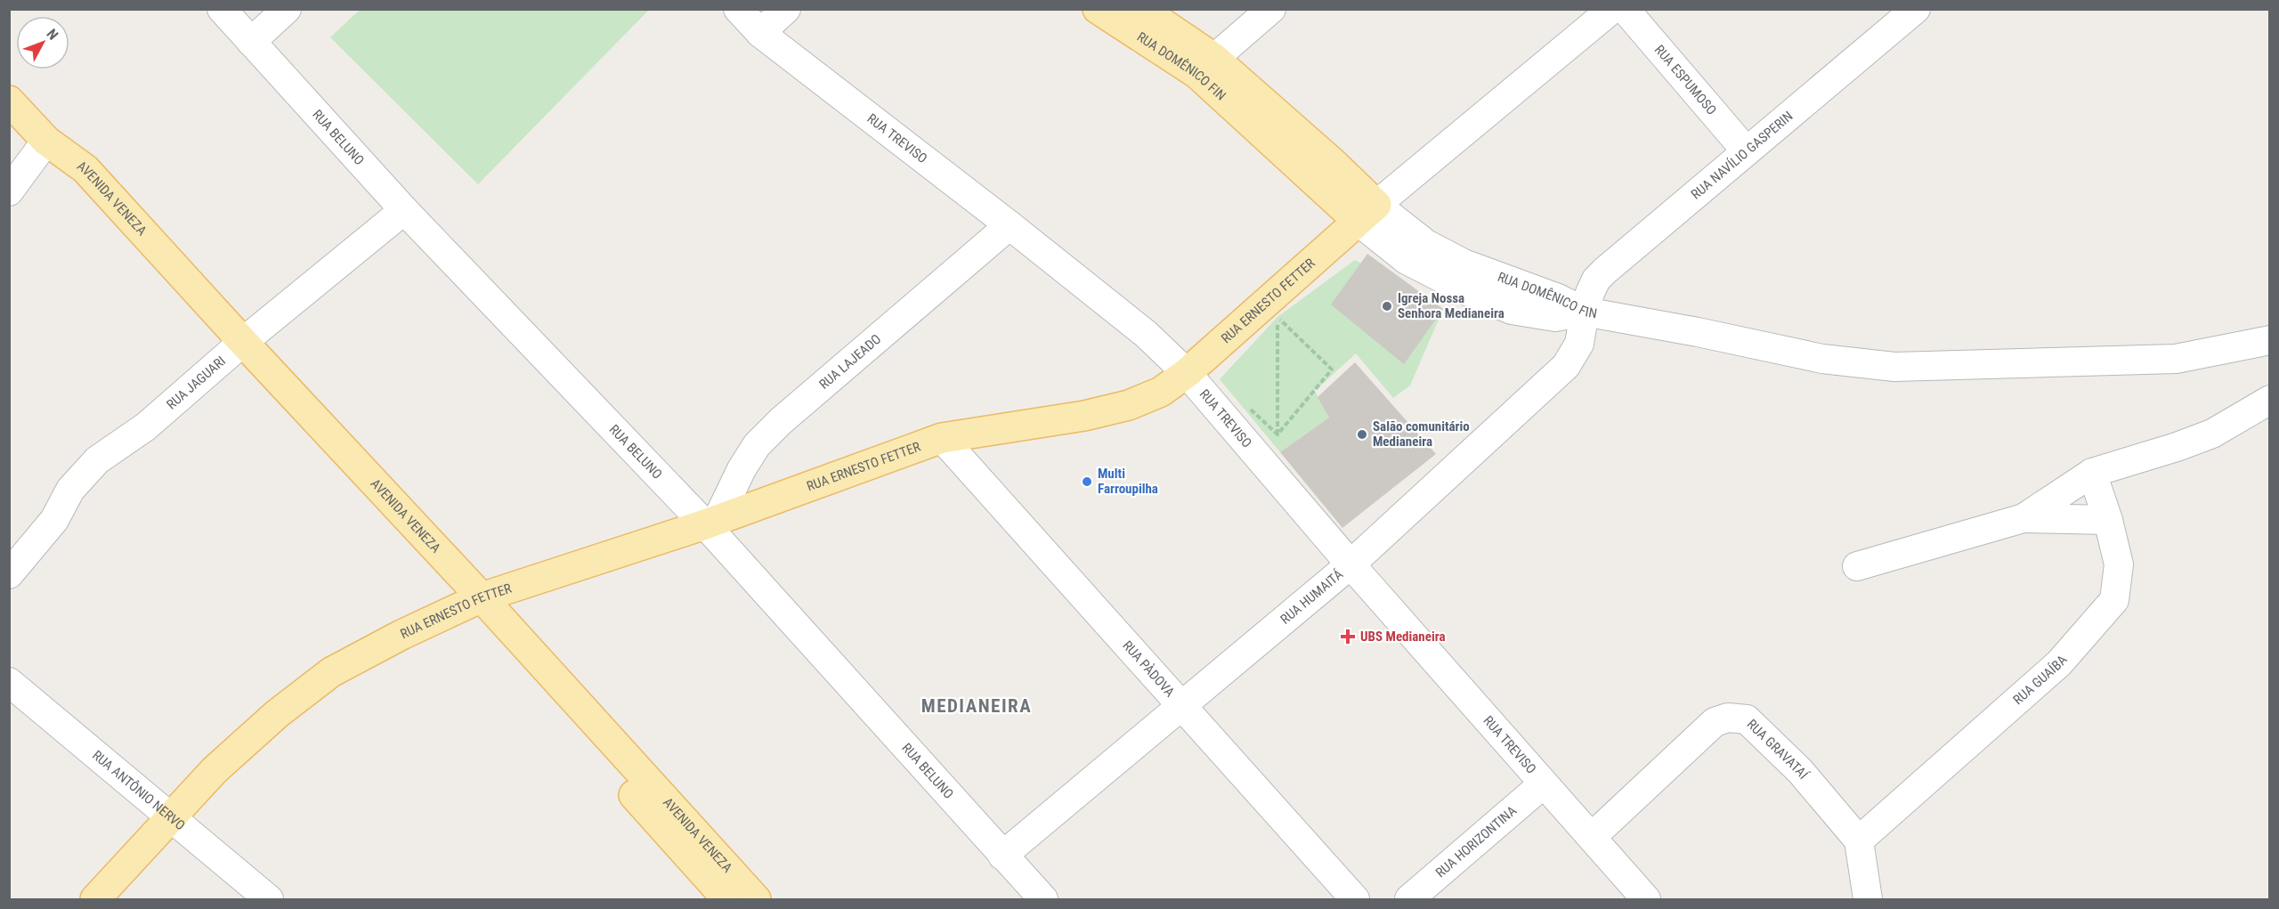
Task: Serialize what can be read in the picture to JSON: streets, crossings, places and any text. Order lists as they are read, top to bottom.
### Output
{
  "streets": {
    "main road": ["RUA DOMÊNICO FIN", "AVENIDA VENEZA", "RUA ERNESTO FETTER"],
    "street": [
      "RUA ESPUMOSO",
      "RUA BELUNO",
      "RUA TREVISO",
      "RUA NAVÍLIO GASPERIN",
      "RUA LAJEADO",
      "RUA JAGUARI",
      "RUA HUMAITÁ",
      "RUA PÀDOVA",
      "RUA GUAÍBA",
      "RUA GRAVATAÍ",
      "RUA ANTÔNIO NERVO",
      "RUA HORIZONTINA"
    ]
  },
  "crossings": [
    ["RUA DOMÊNICO FIN", "RUA NAVÍLIO GASPERIN"],
    ["RUA DOMÊNICO FIN", "RUA ERNESTO FETTER"],
    ["RUA DOMÊNICO FIN", "RUA HUMAITÁ"],
    ["RUA ESPUMOSO", "RUA NAVÍLIO GASPERIN"],
    ["RUA BELUNO", "RUA ERNESTO FETTER"],
    ["RUA BELUNO", "RUA LAJEADO"],
    ["RUA BELUNO", "RUA JAGUARI"],
    ["RUA BELUNO", "RUA HUMAITÁ"],
    ["RUA TREVISO", "RUA ERNESTO FETTER"],
    ["RUA TREVISO", "RUA LAJEADO"],
    ["RUA TREVISO", "RUA HUMAITÁ"],
    ["RUA TREVISO", "RUA GRAVATAÍ"],
    ["RUA TREVISO", "RUA HORIZONTINA"],
    ["RUA NAVÍLIO GASPERIN", "RUA HUMAITÁ"],
    ["AVENIDA VENEZA", "RUA ERNESTO FETTER"],
    ["AVENIDA VENEZA", "RUA JAGUARI"],
    ["RUA ERNESTO FETTER", "RUA LAJEADO"],
    ["RUA ERNESTO FETTER", "RUA PÀDOVA"],
    ["RUA ERNESTO FETTER", "RUA ANTÔNIO NERVO"],
    ["RUA HUMAITÁ", "RUA PÀDOVA"],
    ["RUA GUAÍBA", "RUA GRAVATAÍ"]
  ],
  "districts": ["MEDIANEIRA"],
  "places": {
    "other": ["Igreja Nossa Senhora Medianeira", "Salão comunitário Medianeira", "Multi Farroupilha"],
    "health": ["UBS Medianeira"]
  },
  "north": "top right"
}
